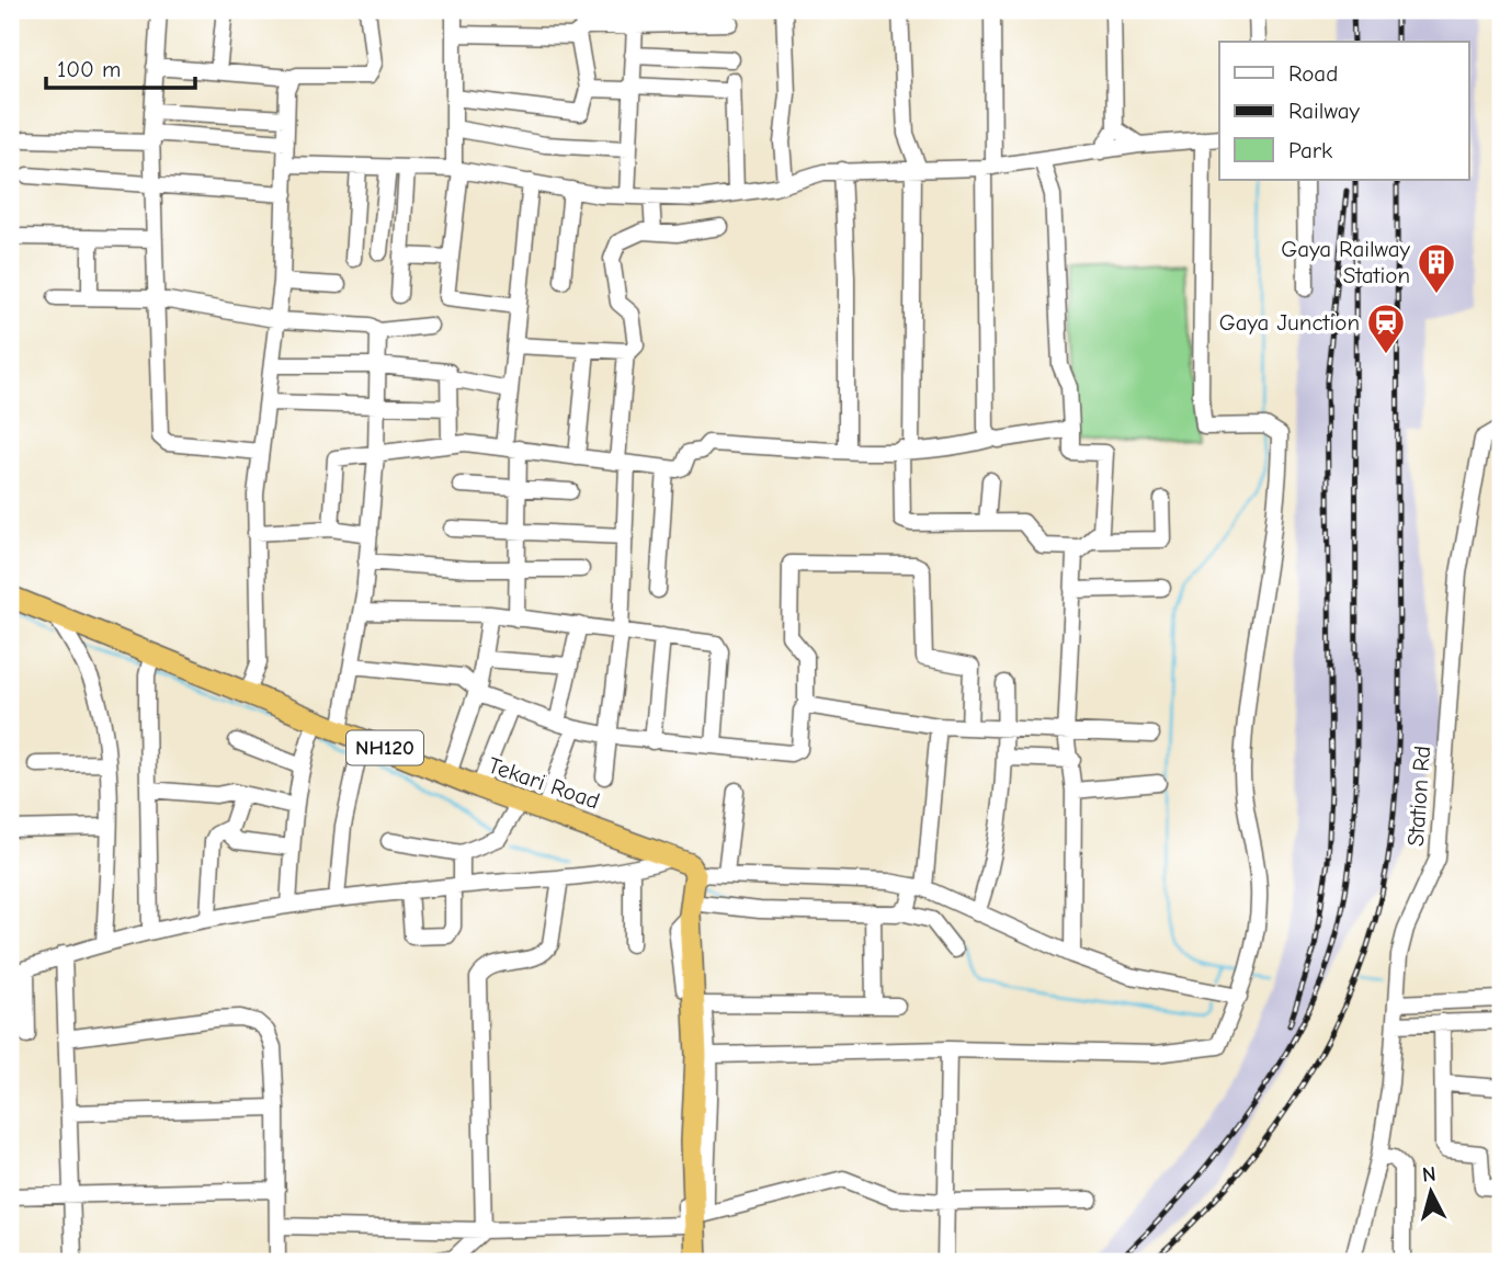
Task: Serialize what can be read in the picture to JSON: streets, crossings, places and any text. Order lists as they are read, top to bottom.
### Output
{
  "streets": {
    "highway": ["NH120", "Tekari Road"],
    "street": ["Station Rd"]
  },
  "places": {
    "building": ["Gaya Railway Station"],
    "station": ["Gaya Junction"]
  },
  "legend": ["Road", "Railway", "Park"],
  "scale_bar": "100 m",
  "north": "top"
}
